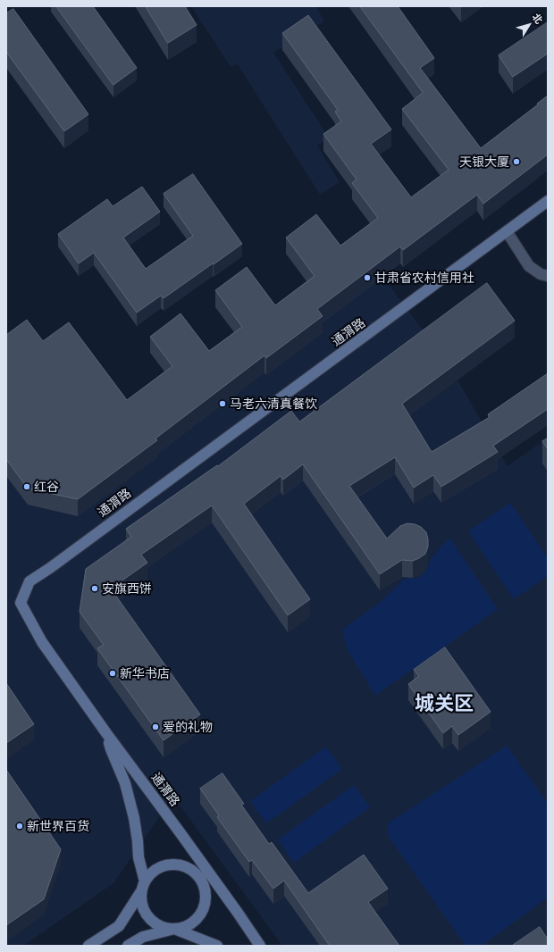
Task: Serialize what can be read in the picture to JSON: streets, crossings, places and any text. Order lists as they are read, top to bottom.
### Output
{
  "streets": {
    "street": ["通渭路"]
  },
  "districts": ["城关区"],
  "places": [
    "天银大厦",
    "甘肃省农村信用社",
    "马老六清真餐饮",
    "红谷",
    "安旗西饼",
    "新华书店",
    "爱的礼物",
    "新世界百货"
  ],
  "north": "top right"
}
